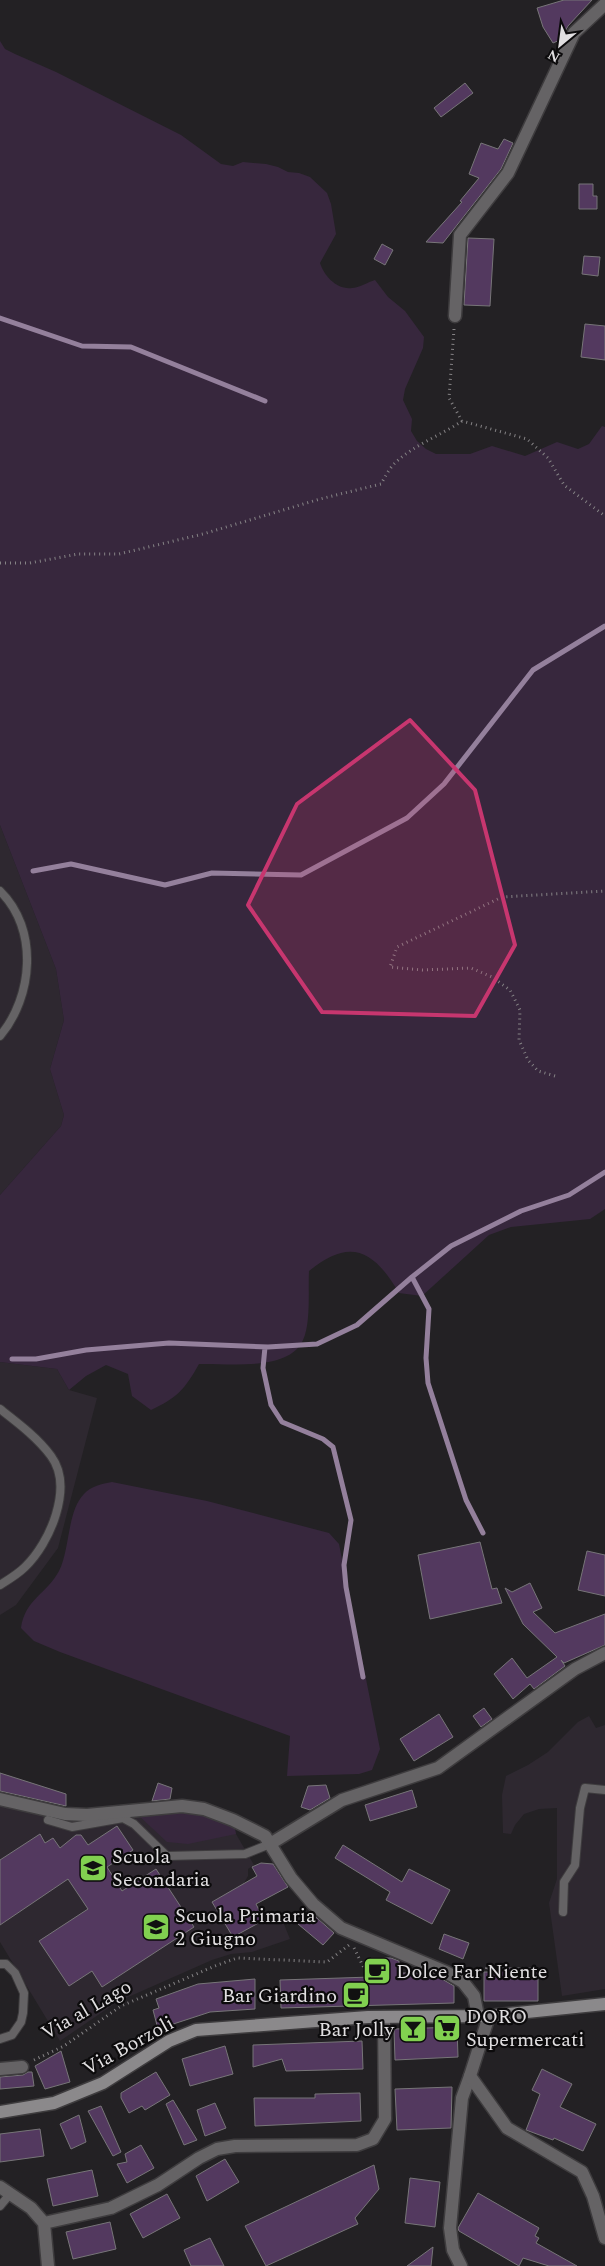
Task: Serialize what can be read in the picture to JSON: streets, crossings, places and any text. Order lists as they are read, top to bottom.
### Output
{
  "streets": {
    "main road": ["Via Borzoli"],
    "path": ["Via al Lago"]
  },
  "crossings": [
    ["Via al Lago", "Via Borzoli"]
  ],
  "places": {
    "school or university": ["Scuola Secondaria", "Scuola Primaria 2 Giugno"],
    "cafe": ["Dolce Far Niente", "Bar Giardino"],
    "supermarket": ["DORO Supermercati"],
    "bar": ["Bar Jolly"]
  },
  "north": "bottom left"
}
